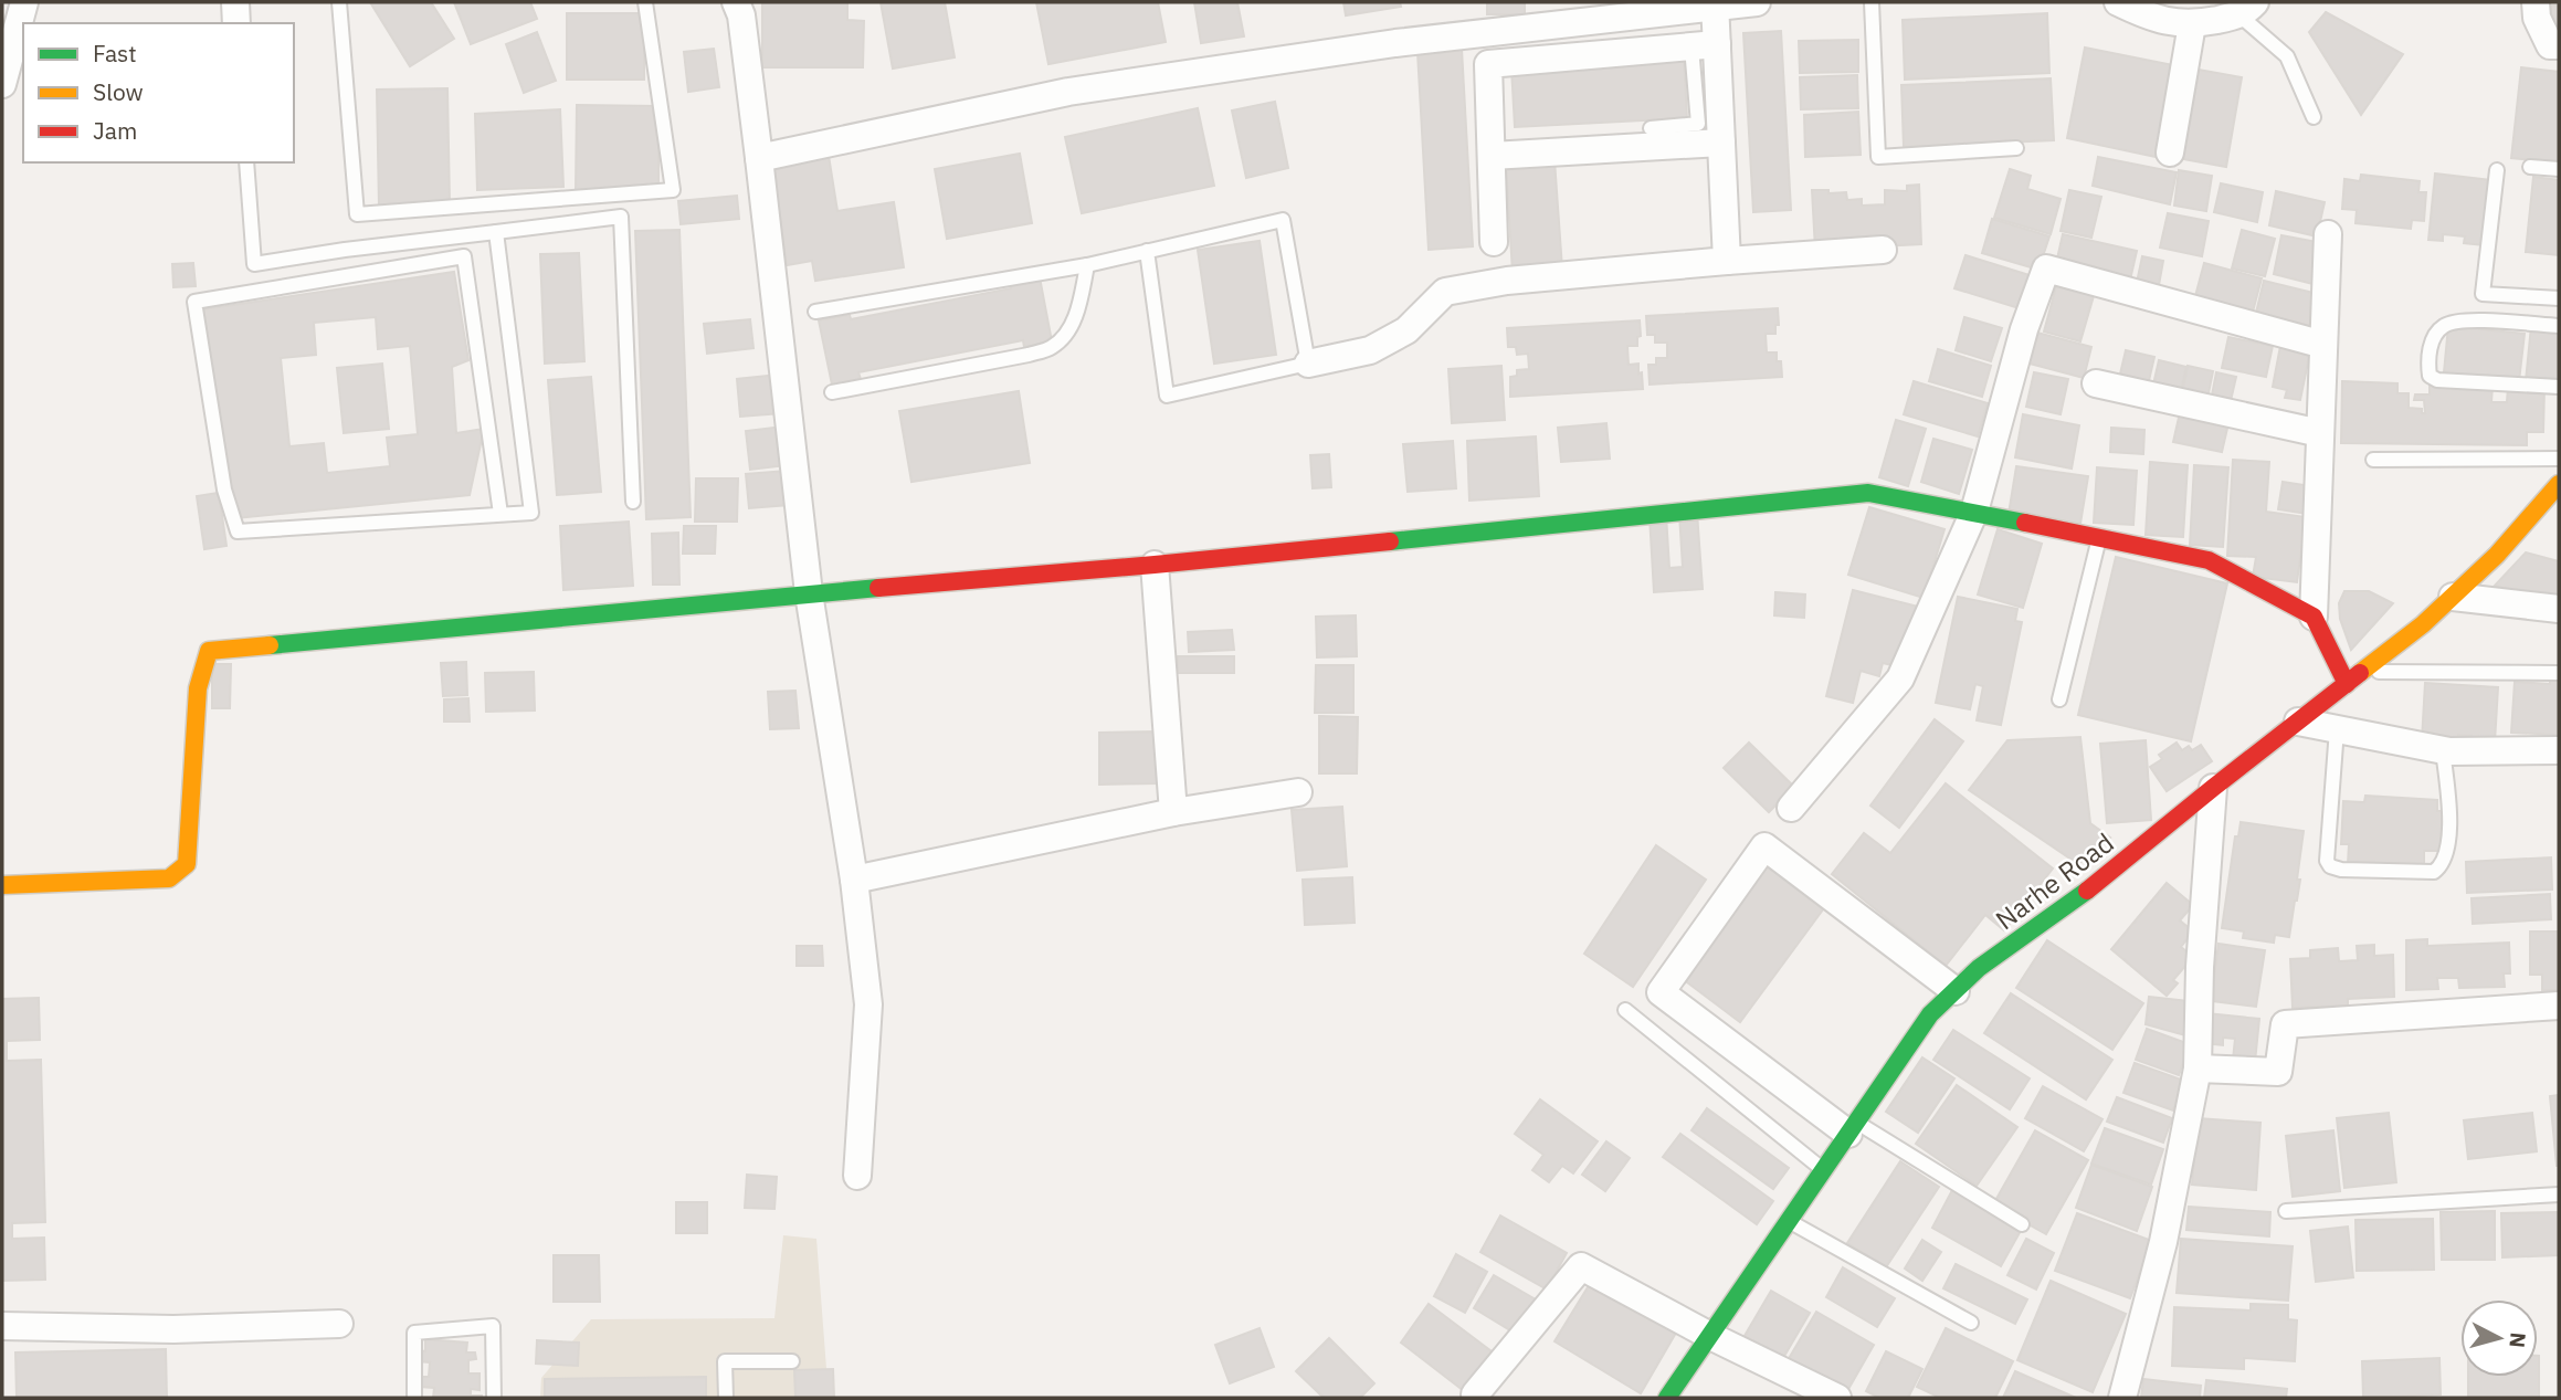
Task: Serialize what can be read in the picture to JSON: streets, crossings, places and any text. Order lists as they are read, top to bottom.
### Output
{
  "streets": {
    "street": ["Narhe Road"]
  },
  "legend": ["Fast", "Slow", "Jam"],
  "north": "right"
}
